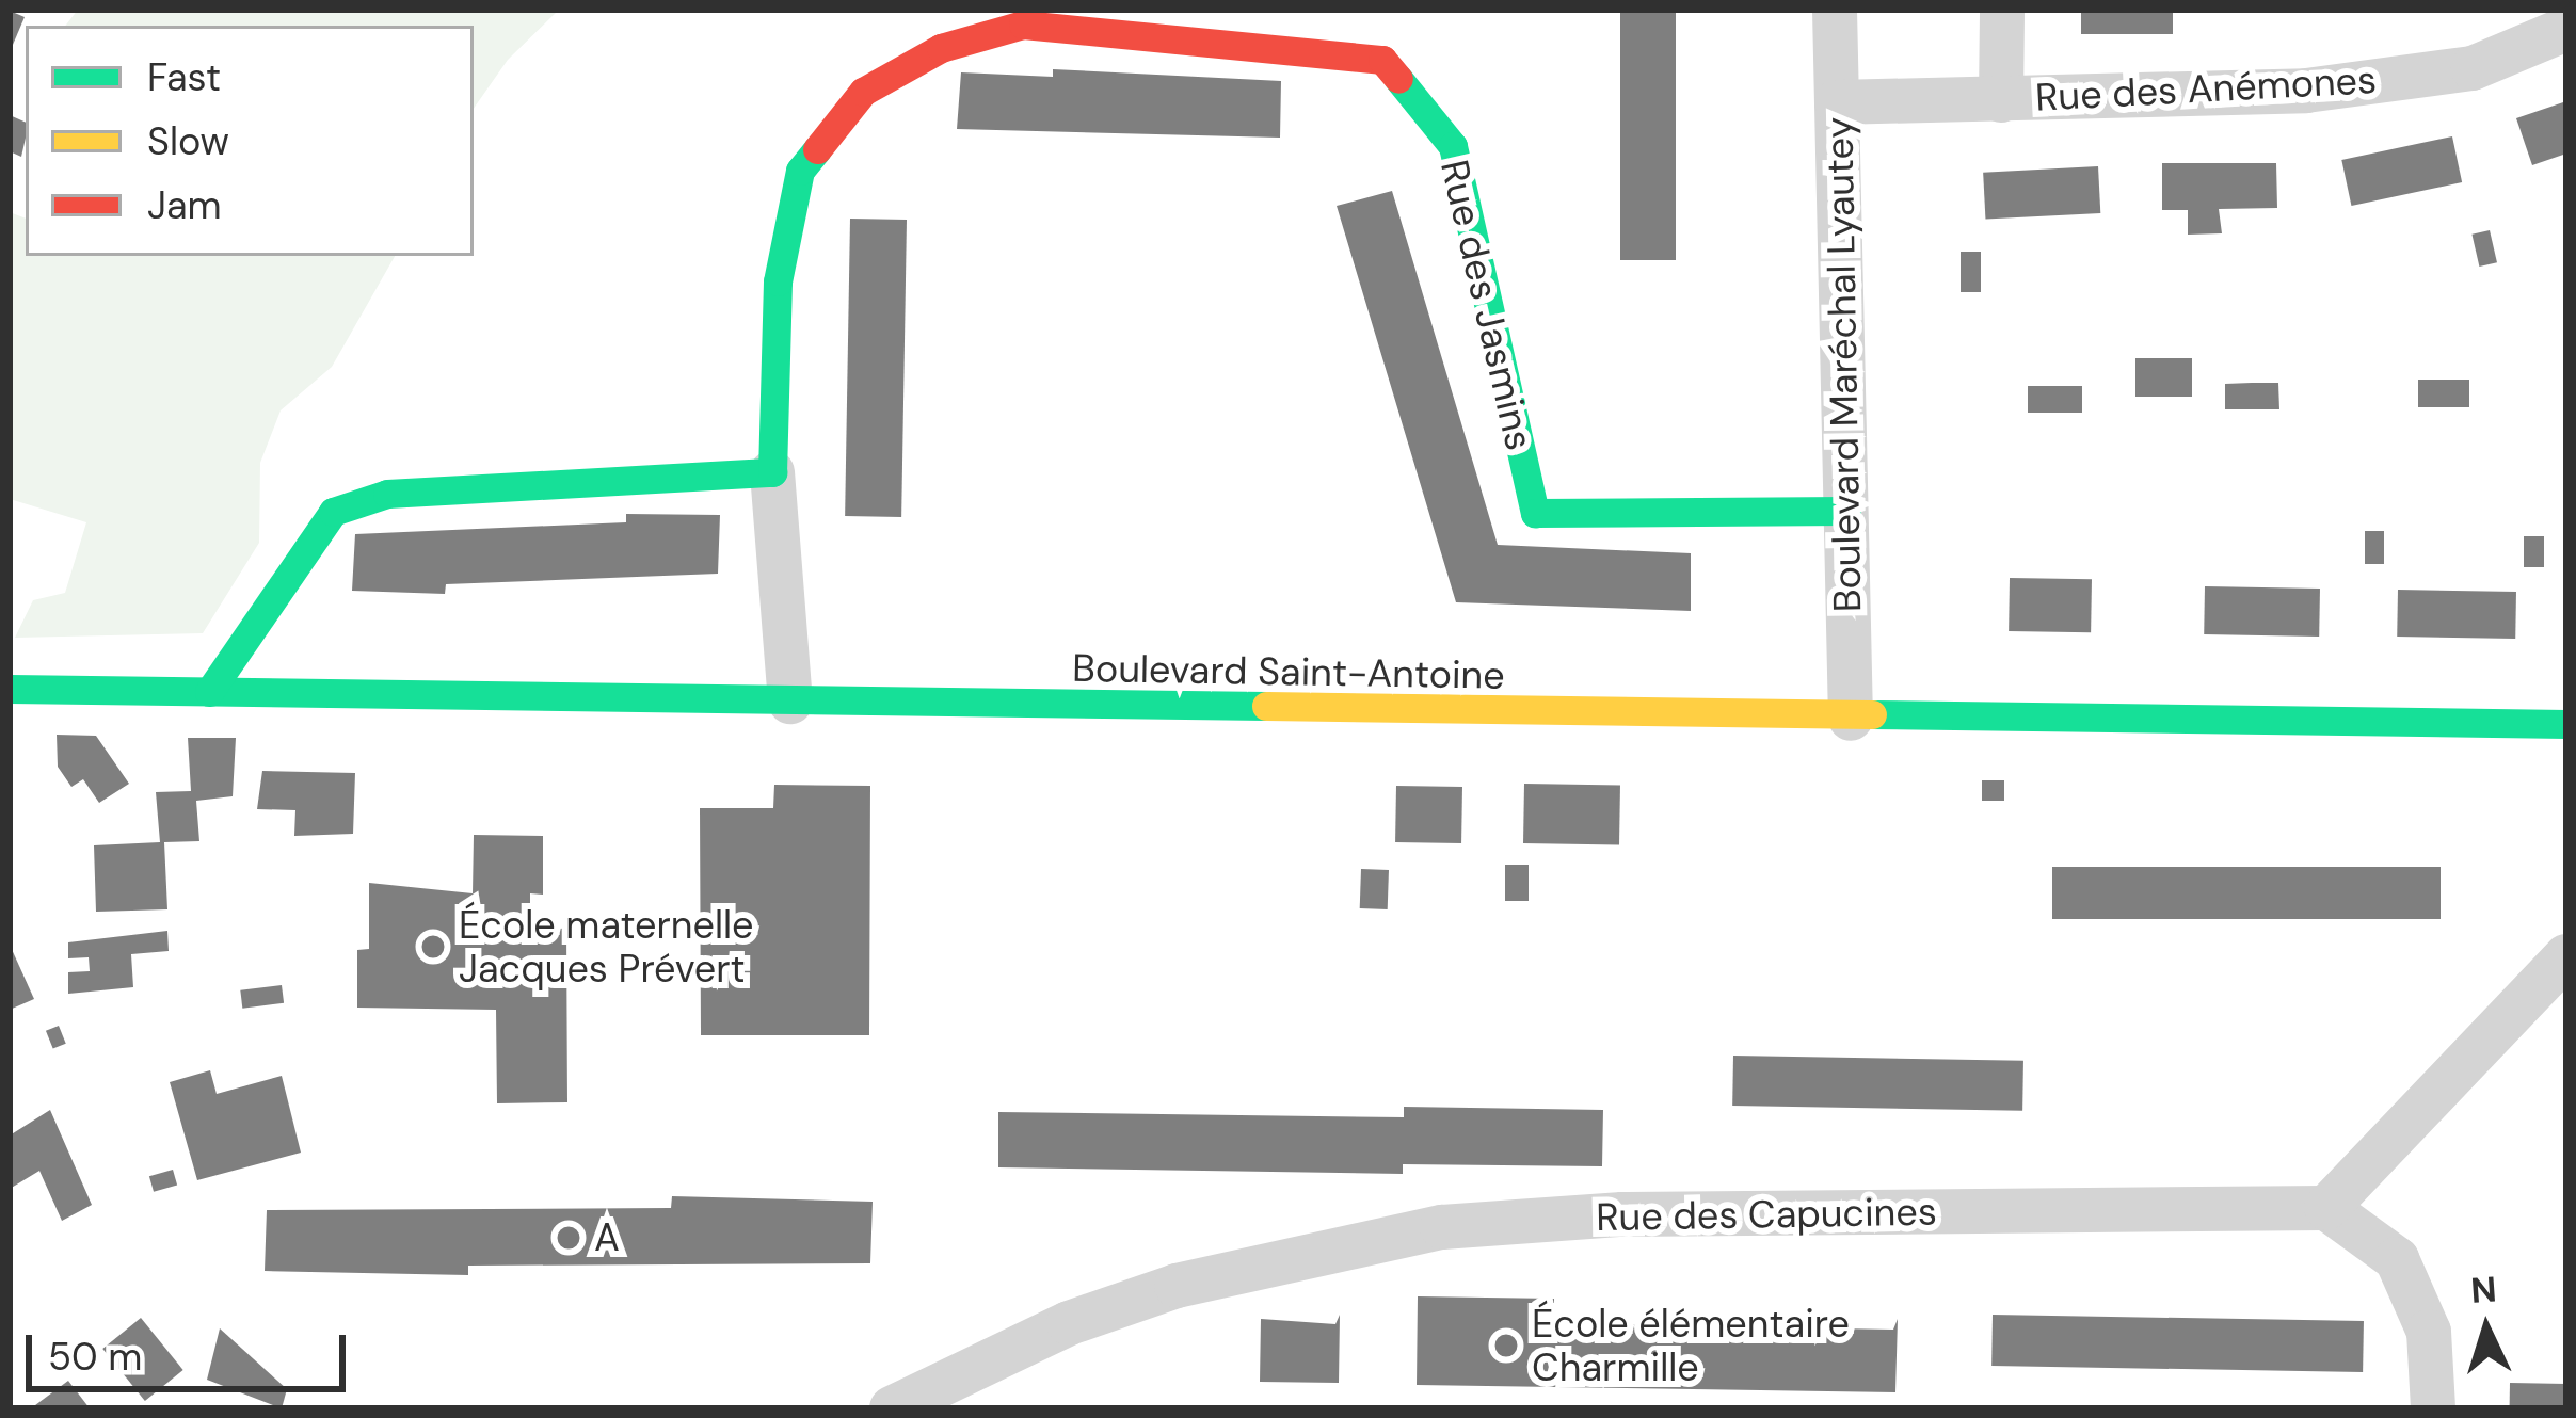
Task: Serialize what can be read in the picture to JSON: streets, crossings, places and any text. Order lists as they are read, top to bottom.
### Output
{
  "streets": {
    "street": [
      "Rue des Anémones",
      "Rue des Jasmins",
      "Boulevard Maréchal Lyautey",
      "Boulevard Saint-Antoine",
      "Rue des Capucines"
    ]
  },
  "crossings": [
    ["Rue des Anémones", "Boulevard Maréchal Lyautey"],
    ["Rue des Jasmins", "Boulevard Maréchal Lyautey"],
    ["Rue des Jasmins", "Boulevard Saint-Antoine"],
    ["Boulevard Maréchal Lyautey", "Boulevard Saint-Antoine"]
  ],
  "places": ["École maternelle Jacques Prévert", "A", "École élémentaire Charmille"],
  "legend": ["Fast", "Slow", "Jam"],
  "scale_bar": "50 m",
  "north": "top"
}
